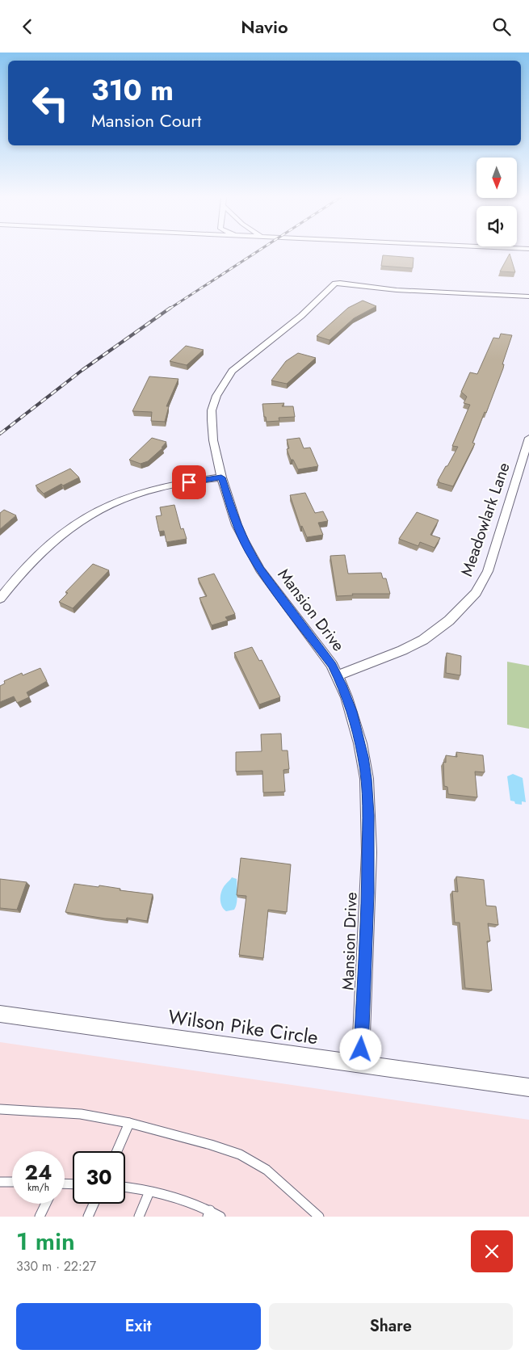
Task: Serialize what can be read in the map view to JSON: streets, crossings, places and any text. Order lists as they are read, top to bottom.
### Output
{
  "streets": {
    "street": ["Meadowlark Lane", "Mansion Drive", "Wilson Pike Circle"]
  },
  "crossings": [
    ["Meadowlark Lane", "Mansion Drive"],
    ["Mansion Drive", "Wilson Pike Circle"]
  ],
  "north": "bottom",
  "page": {
    "header": "Navio",
    "turn": ["310 m", "Mansion Court"],
    "speed": "24 km/h",
    "limit": "30",
    "heading": ["1 min", "330 m · 22:27"],
    "buttons": ["Exit", "Share"]
  }
}
